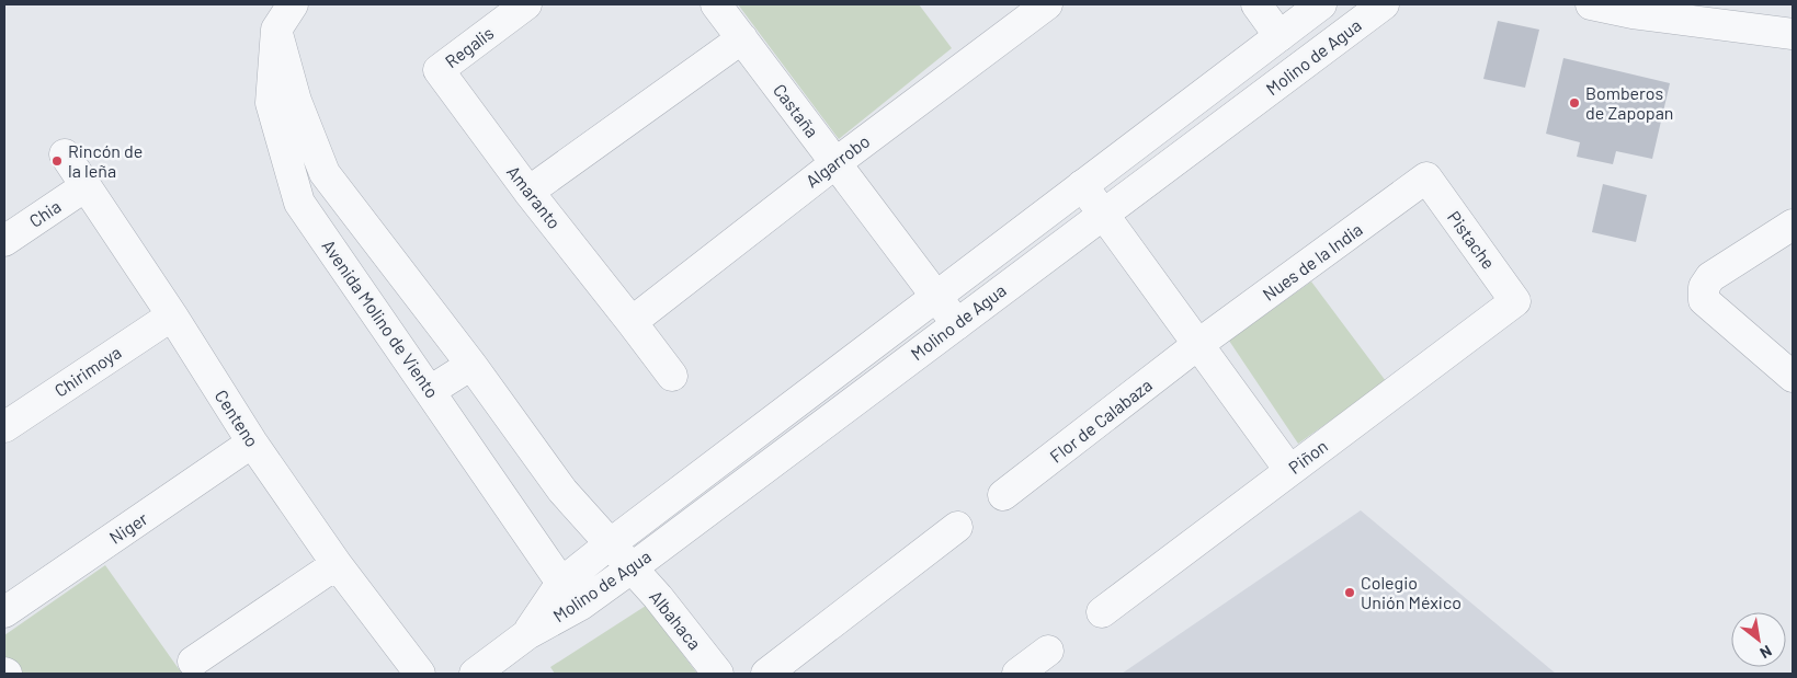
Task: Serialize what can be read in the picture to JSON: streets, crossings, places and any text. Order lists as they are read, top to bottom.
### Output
{
  "streets": {
    "street": [
      "Regalis",
      "Molino de Agua",
      "Castaña",
      "Algarrobo",
      "Amaranto",
      "Chia",
      "Pistache",
      "Nues de la India",
      "Avenida Molino de Viento",
      "Chirimoya",
      "Centeno",
      "Flor de Calabaza",
      "Piñon",
      "Niger",
      "Albahaca"
    ]
  },
  "crossings": [
    ["Regalis", "Amaranto"],
    ["Molino de Agua", "Castaña"],
    ["Molino de Agua", "Avenida Molino de Viento"],
    ["Molino de Agua", "Albahaca"],
    ["Castaña", "Algarrobo"],
    ["Algarrobo", "Amaranto"],
    ["Chia", "Centeno"],
    ["Pistache", "Nues de la India"],
    ["Pistache", "Piñon"],
    ["Nues de la India", "Flor de Calabaza"],
    ["Avenida Molino de Viento", "Albahaca"],
    ["Chirimoya", "Centeno"],
    ["Centeno", "Niger"]
  ],
  "places": ["Bomberos de Zapopan", "Rincón de la leña", "Colegio Unión México"],
  "north": "bottom right"
}
